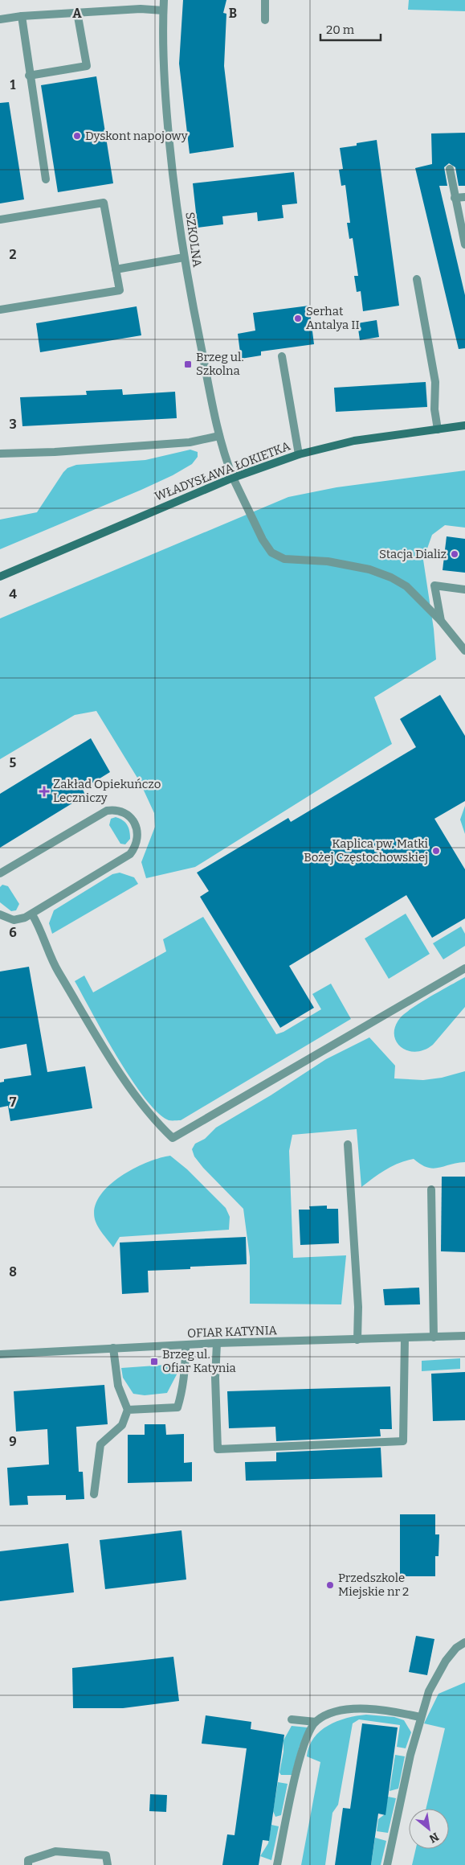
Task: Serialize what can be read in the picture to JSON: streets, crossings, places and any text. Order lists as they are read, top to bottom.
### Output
{
  "streets": {
    "main road": ["WŁADYSŁAWA ŁOKIETKA"],
    "street": ["SZKOLNA", "OFIAR KATYNIA"]
  },
  "crossings": [
    ["SZKOLNA", "WŁADYSŁAWA ŁOKIETKA"]
  ],
  "places": {
    "other": [
      "Dyskont napojowy",
      "Serhat Antalya II",
      "Stacja Dializ",
      "Kaplica pw. Matki Bożej Częstochowskiej",
      "Przedszkole Miejskie nr 2"
    ],
    "transit": ["Brzeg ul. Szkolna", "Brzeg ul. Ofiar Katynia"],
    "health": ["Zakład Opiekuńczo Leczniczy"]
  },
  "scale_bar": "20 m",
  "north": "bottom right",
  "grid": {
    "columns": ["A", "B"],
    "rows": [
      "1",
      "2",
      "3",
      "4",
      "5",
      "6",
      "7",
      "8",
      "9"
    ]
  }
}
